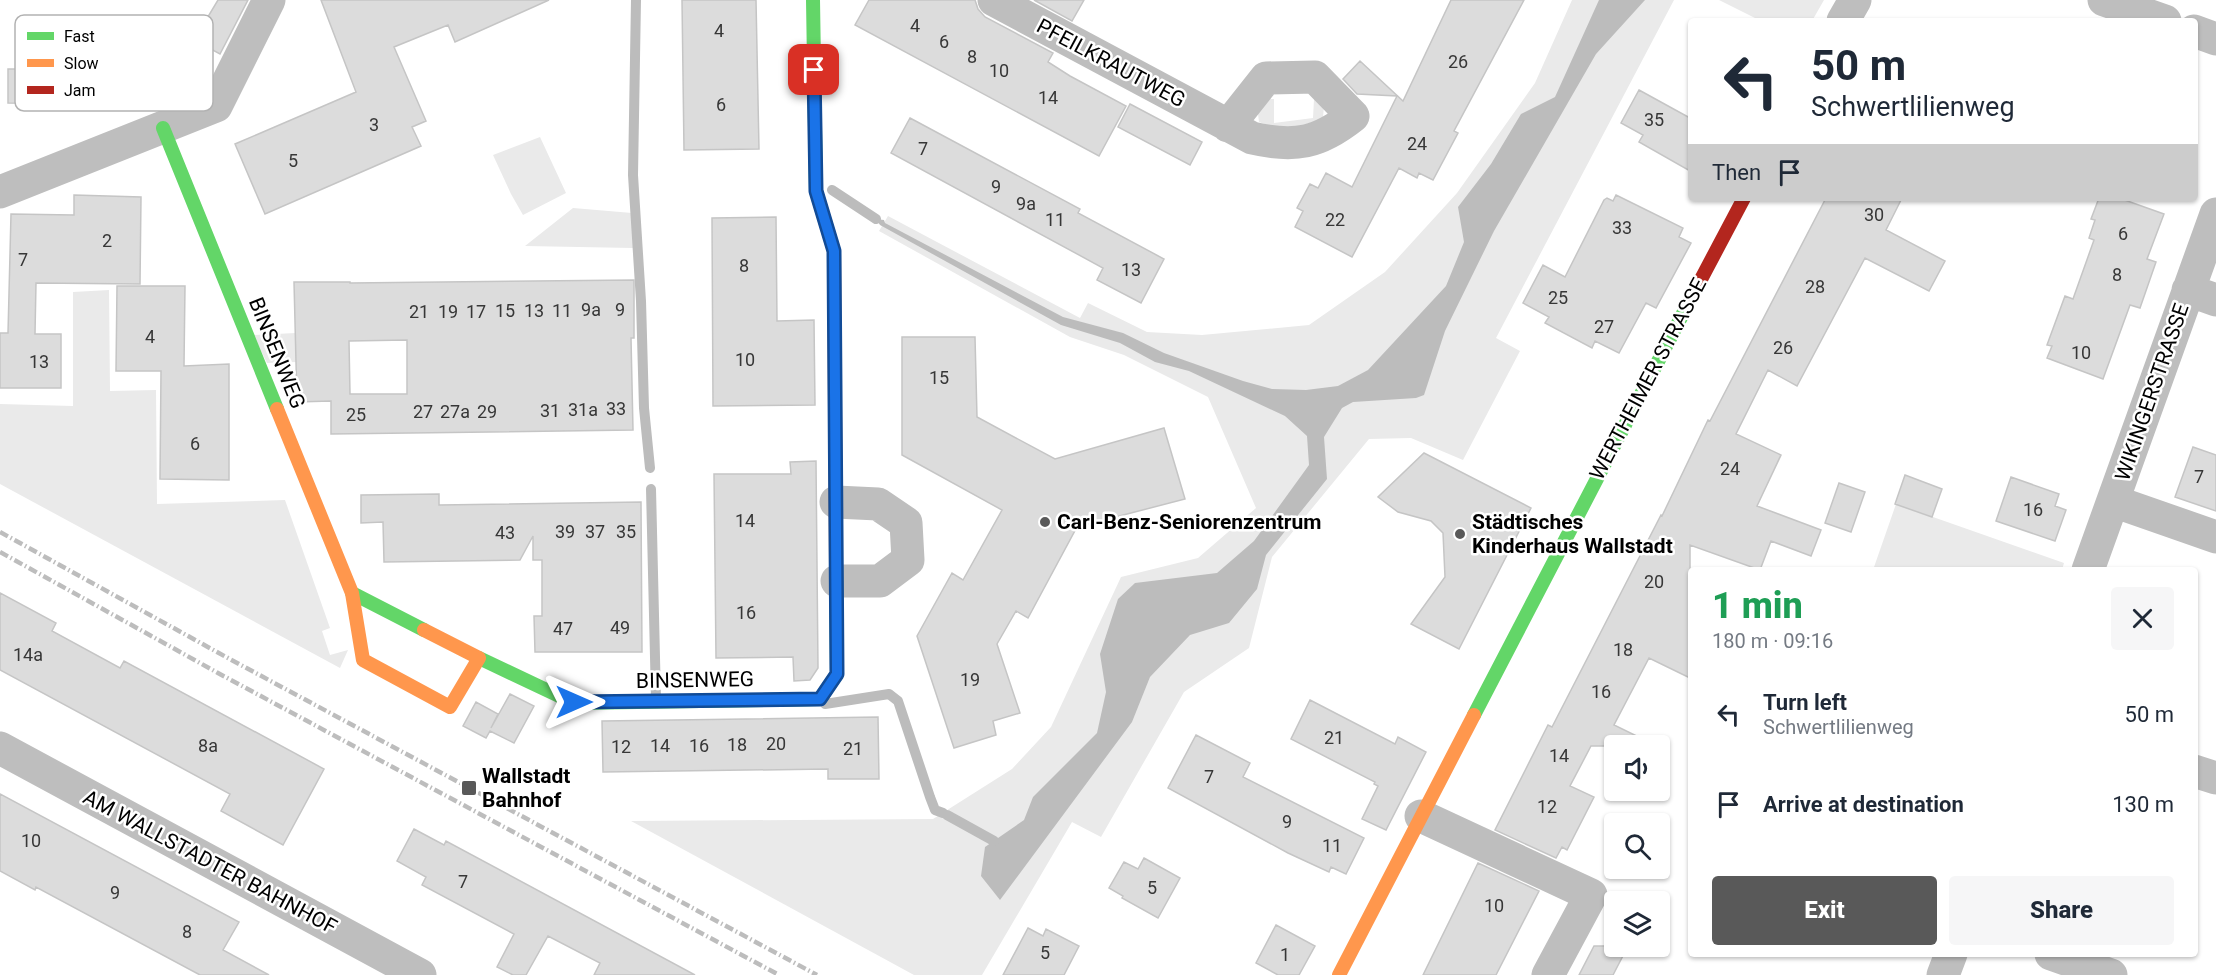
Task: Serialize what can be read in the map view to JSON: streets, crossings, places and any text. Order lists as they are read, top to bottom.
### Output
{
  "streets": {
    "street": [
      "PFEILKRAUTWEG",
      "BINSENWEG",
      "WERTHEIMER STRASSE",
      "WIKINGERSTRASSE",
      "AM WALLSTADTER BAHNHOF"
    ]
  },
  "places": {
    "other": ["Carl-Benz-Seniorenzentrum", "Städtisches Kinderhaus Wallstadt"],
    "transit": ["Wallstadt Bahnhof"]
  },
  "house_numbers": [
    "4",
    "4",
    "6",
    "8",
    "26",
    "10",
    "14",
    "6",
    "35",
    "3",
    "24",
    "7",
    "5",
    "9",
    "9a",
    "30",
    "11",
    "22",
    "33",
    "6",
    "2",
    "7",
    "8",
    "13",
    "8",
    "28",
    "25",
    "9a",
    "9",
    "15",
    "13",
    "11",
    "21",
    "19",
    "17",
    "27",
    "4",
    "26",
    "10",
    "10",
    "13",
    "15",
    "33",
    "31a",
    "31",
    "27",
    "27a",
    "29",
    "25",
    "6",
    "24",
    "7",
    "16",
    "14",
    "39",
    "37",
    "35",
    "43",
    "20",
    "16",
    "49",
    "47",
    "18",
    "14a",
    "19",
    "16",
    "21",
    "20",
    "18",
    "8a",
    "14",
    "16",
    "12",
    "21",
    "14",
    "7",
    "12",
    "9",
    "10",
    "11",
    "7",
    "5",
    "9",
    "10",
    "8",
    "5",
    "1"
  ],
  "legend": ["Fast", "Slow", "Jam"],
  "page": {
    "turn": ["50 m", "Schwertlilienweg"],
    "then": "Then",
    "heading": ["1 min", "180 m · 09:16"],
    "list": [
      {
        "name": "Turn left",
        "note": "Schwertlilienweg",
        "value": "50 m"
      },
      {
        "name": "Arrive at destination",
        "value": "130 m"
      }
    ],
    "buttons": ["Exit", "Share"]
  }
}
